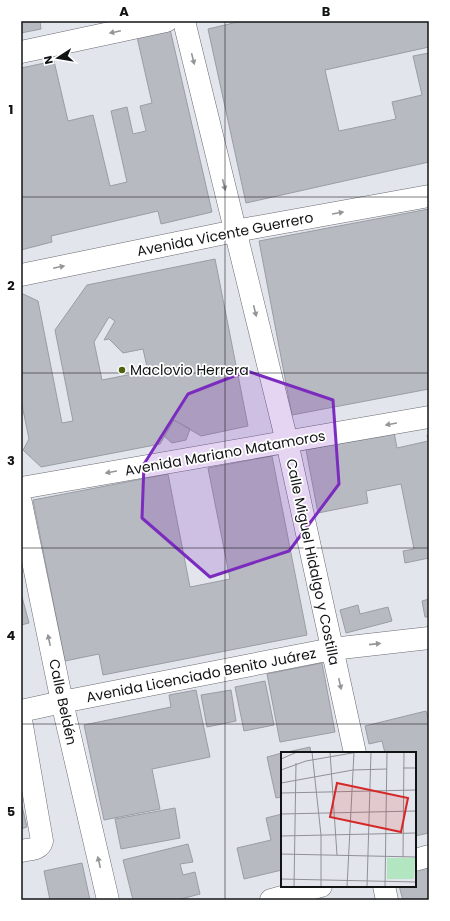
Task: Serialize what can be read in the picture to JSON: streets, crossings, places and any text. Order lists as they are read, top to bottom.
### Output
{
  "streets": {
    "street": [
      "Avenida Vicente Guerrero",
      "Avenida Mariano Matamoros",
      "Calle Miguel Hidalgo y Costilla",
      "Avenida Licenciado Benito Juárez",
      "Calle Beldén"
    ]
  },
  "crossings": [
    ["Avenida Vicente Guerrero", "Calle Miguel Hidalgo y Costilla"],
    ["Avenida Mariano Matamoros", "Calle Miguel Hidalgo y Costilla"],
    ["Calle Miguel Hidalgo y Costilla", "Avenida Licenciado Benito Juárez"],
    ["Avenida Licenciado Benito Juárez", "Calle Beldén"]
  ],
  "one_way": [
    "Avenida Vicente Guerrero",
    "Avenida Mariano Matamoros",
    "Calle Miguel Hidalgo y Costilla",
    "Calle Beldén"
  ],
  "places": ["Maclovio Herrera"],
  "north": "left",
  "grid": {
    "columns": ["A", "B"],
    "rows": [
      "1",
      "2",
      "3",
      "4",
      "5"
    ]
  }
}
